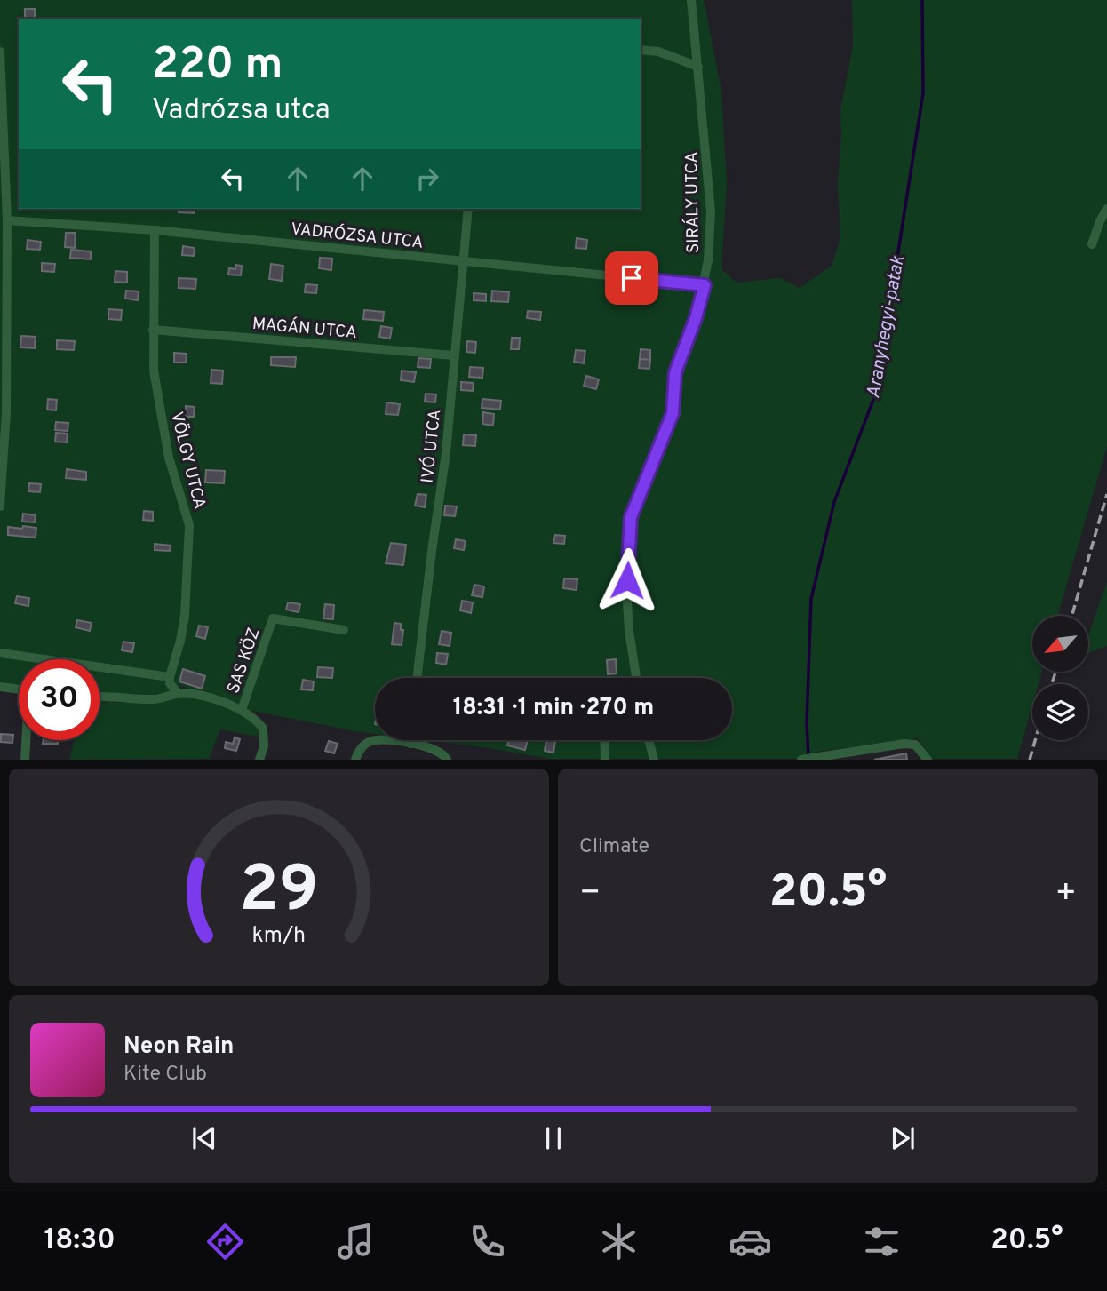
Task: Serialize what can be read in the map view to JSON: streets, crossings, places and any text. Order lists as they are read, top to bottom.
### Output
{
  "streets": {
    "street": [
      "SIRÁLY UTCA",
      "VADRÓZSA UTCA",
      "MAGÁN UTCA",
      "IVÓ UTCA",
      "VÖLGY UTCA",
      "SAS KÖZ"
    ]
  },
  "crossings": [
    ["SIRÁLY UTCA", "VADRÓZSA UTCA"],
    ["VADRÓZSA UTCA", "IVÓ UTCA"],
    ["VADRÓZSA UTCA", "VÖLGY UTCA"],
    ["MAGÁN UTCA", "IVÓ UTCA"],
    ["MAGÁN UTCA", "VÖLGY UTCA"]
  ],
  "water": ["Aranyhegyi-patak"],
  "north": "bottom left",
  "page": {
    "turn": ["220 m", "Vadrózsa utca"],
    "limit": "30",
    "trip": "18:31 · 1 min · 270 m",
    "tile": "Climate",
    "heat": ["−", "20.5°", "+"],
    "song": ["Neon Rain", "Kite Club"],
    "tabs": ["18:30", "20.5°"],
    "gauge": ["29", "km/h"]
  }
}
